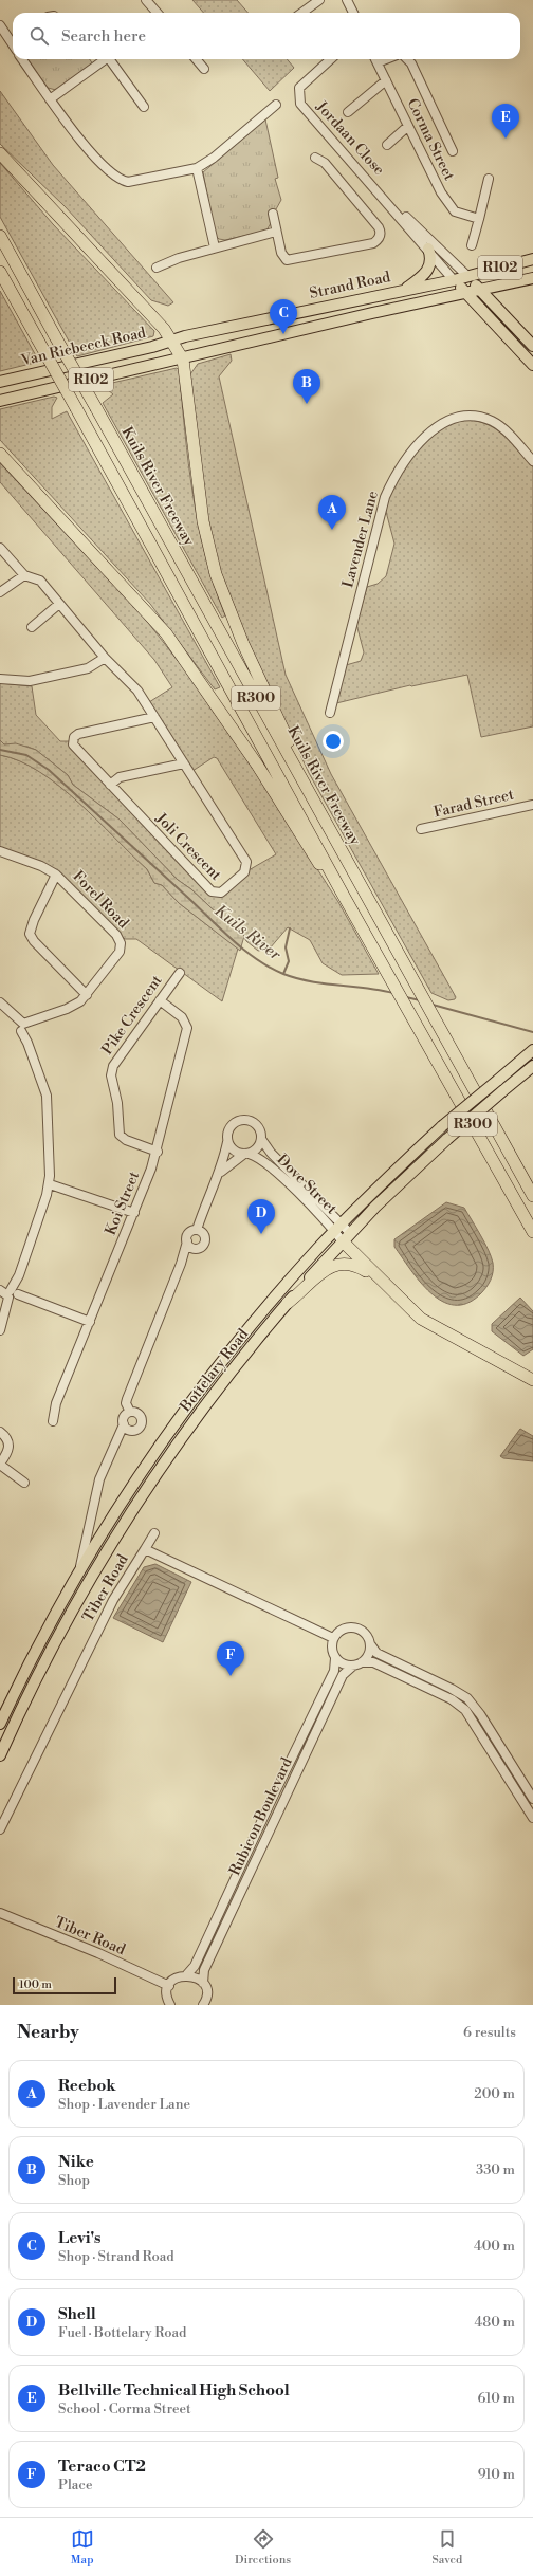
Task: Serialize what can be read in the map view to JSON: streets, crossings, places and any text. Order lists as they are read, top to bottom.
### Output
{
  "streets": {
    "highway": ["Kuils River Freeway", "R300"],
    "main road": [
      "R102",
      "Strand Road",
      "Van Riebeeck Road",
      "Bottelary Road"
    ],
    "street": [
      "Jordaan Close",
      "Corma Street",
      "Lavender Lane",
      "Farad Street",
      "Joli Crescent",
      "Forel Road",
      "Pike Crescent",
      "Dove Street",
      "Koi Street",
      "Tiber Road",
      "Rubicon Boulevard"
    ]
  },
  "crossings": [
    ["Jordaan Close", "Strand Road"],
    ["R102", "Strand Road"],
    ["Strand Road", "Van Riebeeck Road"],
    ["Pike Crescent", "Koi Street"],
    ["Dove Street", "Bottelary Road"],
    ["Tiber Road", "Rubicon Boulevard"]
  ],
  "water": ["Kuils River"],
  "scale_bar": "100 m",
  "page": {
    "search": "Search here",
    "pins": [
      "E",
      "C",
      "B",
      "A",
      "D",
      "F"
    ],
    "scale": "100 m",
    "heading": ["Nearby", "6 results"],
    "list": [
      {
        "mark": "A",
        "name": "Reebok",
        "note": "Shop · Lavender Lane",
        "value": "200 m"
      },
      {
        "mark": "B",
        "name": "Nike",
        "note": "Shop",
        "value": "330 m"
      },
      {
        "mark": "C",
        "name": "Levi's",
        "note": "Shop · Strand Road",
        "value": "400 m"
      },
      {
        "mark": "D",
        "name": "Shell",
        "note": "Fuel · Bottelary Road",
        "value": "480 m"
      },
      {
        "mark": "E",
        "name": "Bellville Technical High School",
        "note": "School · Corma Street",
        "value": "610 m"
      },
      {
        "mark": "F",
        "name": "Teraco CT2",
        "note": "Place",
        "value": "910 m"
      }
    ],
    "nav": ["Map", "Directions", "Saved"]
  }
}
